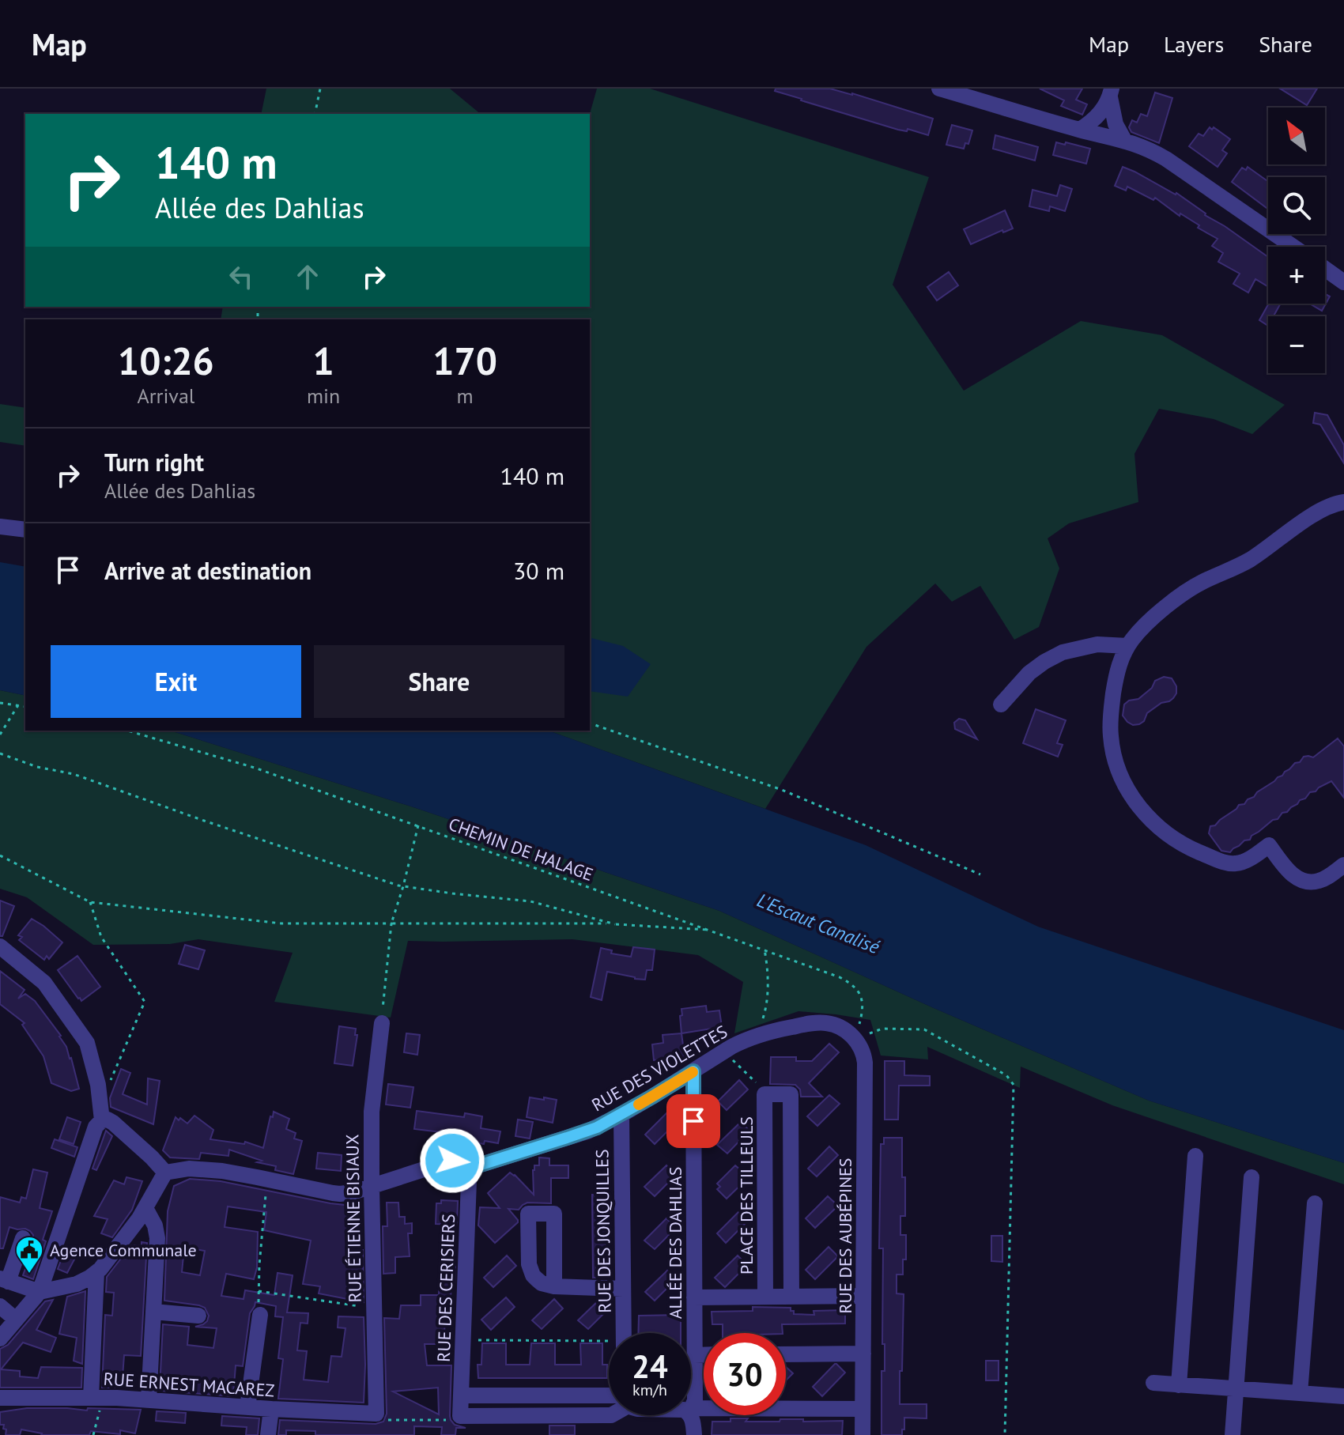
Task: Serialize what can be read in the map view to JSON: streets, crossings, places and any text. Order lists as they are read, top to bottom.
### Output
{
  "streets": {
    "street": [
      "RUE DES VIOLETTES",
      "PLACE DES TILLEULS",
      "RUE ÉTIENNE BISIAUX",
      "RUE DES JONQUILLES",
      "RUE DES AUBÉPINES",
      "ALLÉE DES DAHLIAS",
      "RUE DES CERISIERS",
      "RUE ERNEST MACAREZ"
    ],
    "path": ["CHEMIN DE HALAGE"]
  },
  "crossings": [
    ["CHEMIN DE HALAGE", "RUE DES VIOLETTES"],
    ["CHEMIN DE HALAGE", "RUE DES AUBÉPINES"],
    ["RUE DES VIOLETTES", "RUE ÉTIENNE BISIAUX"],
    ["RUE DES VIOLETTES", "RUE DES JONQUILLES"],
    ["RUE DES VIOLETTES", "RUE DES AUBÉPINES"],
    ["RUE DES VIOLETTES", "ALLÉE DES DAHLIAS"],
    ["RUE DES VIOLETTES", "RUE DES CERISIERS"],
    ["RUE ÉTIENNE BISIAUX", "RUE ERNEST MACAREZ"]
  ],
  "water": ["L'Escaut Canalisé"],
  "places": {
    "public building": ["Agence Communale"]
  },
  "north": "top left",
  "page": {
    "header": "Map",
    "nav": ["Map", "Layers", "Share"],
    "map_buttons": ["+", "−"],
    "turn": ["140 m", "Allée des Dahlias"],
    "eta": [
      "10:26",
      "Arrival",
      "1",
      "min",
      "170",
      "m"
    ],
    "list": [
      {
        "name": "Turn right",
        "note": "Allée des Dahlias",
        "value": "140 m"
      },
      {
        "name": "Arrive at destination",
        "value": "30 m"
      }
    ],
    "buttons": ["Exit", "Share"],
    "speed": "24 km/h",
    "limit": "30"
  }
}
